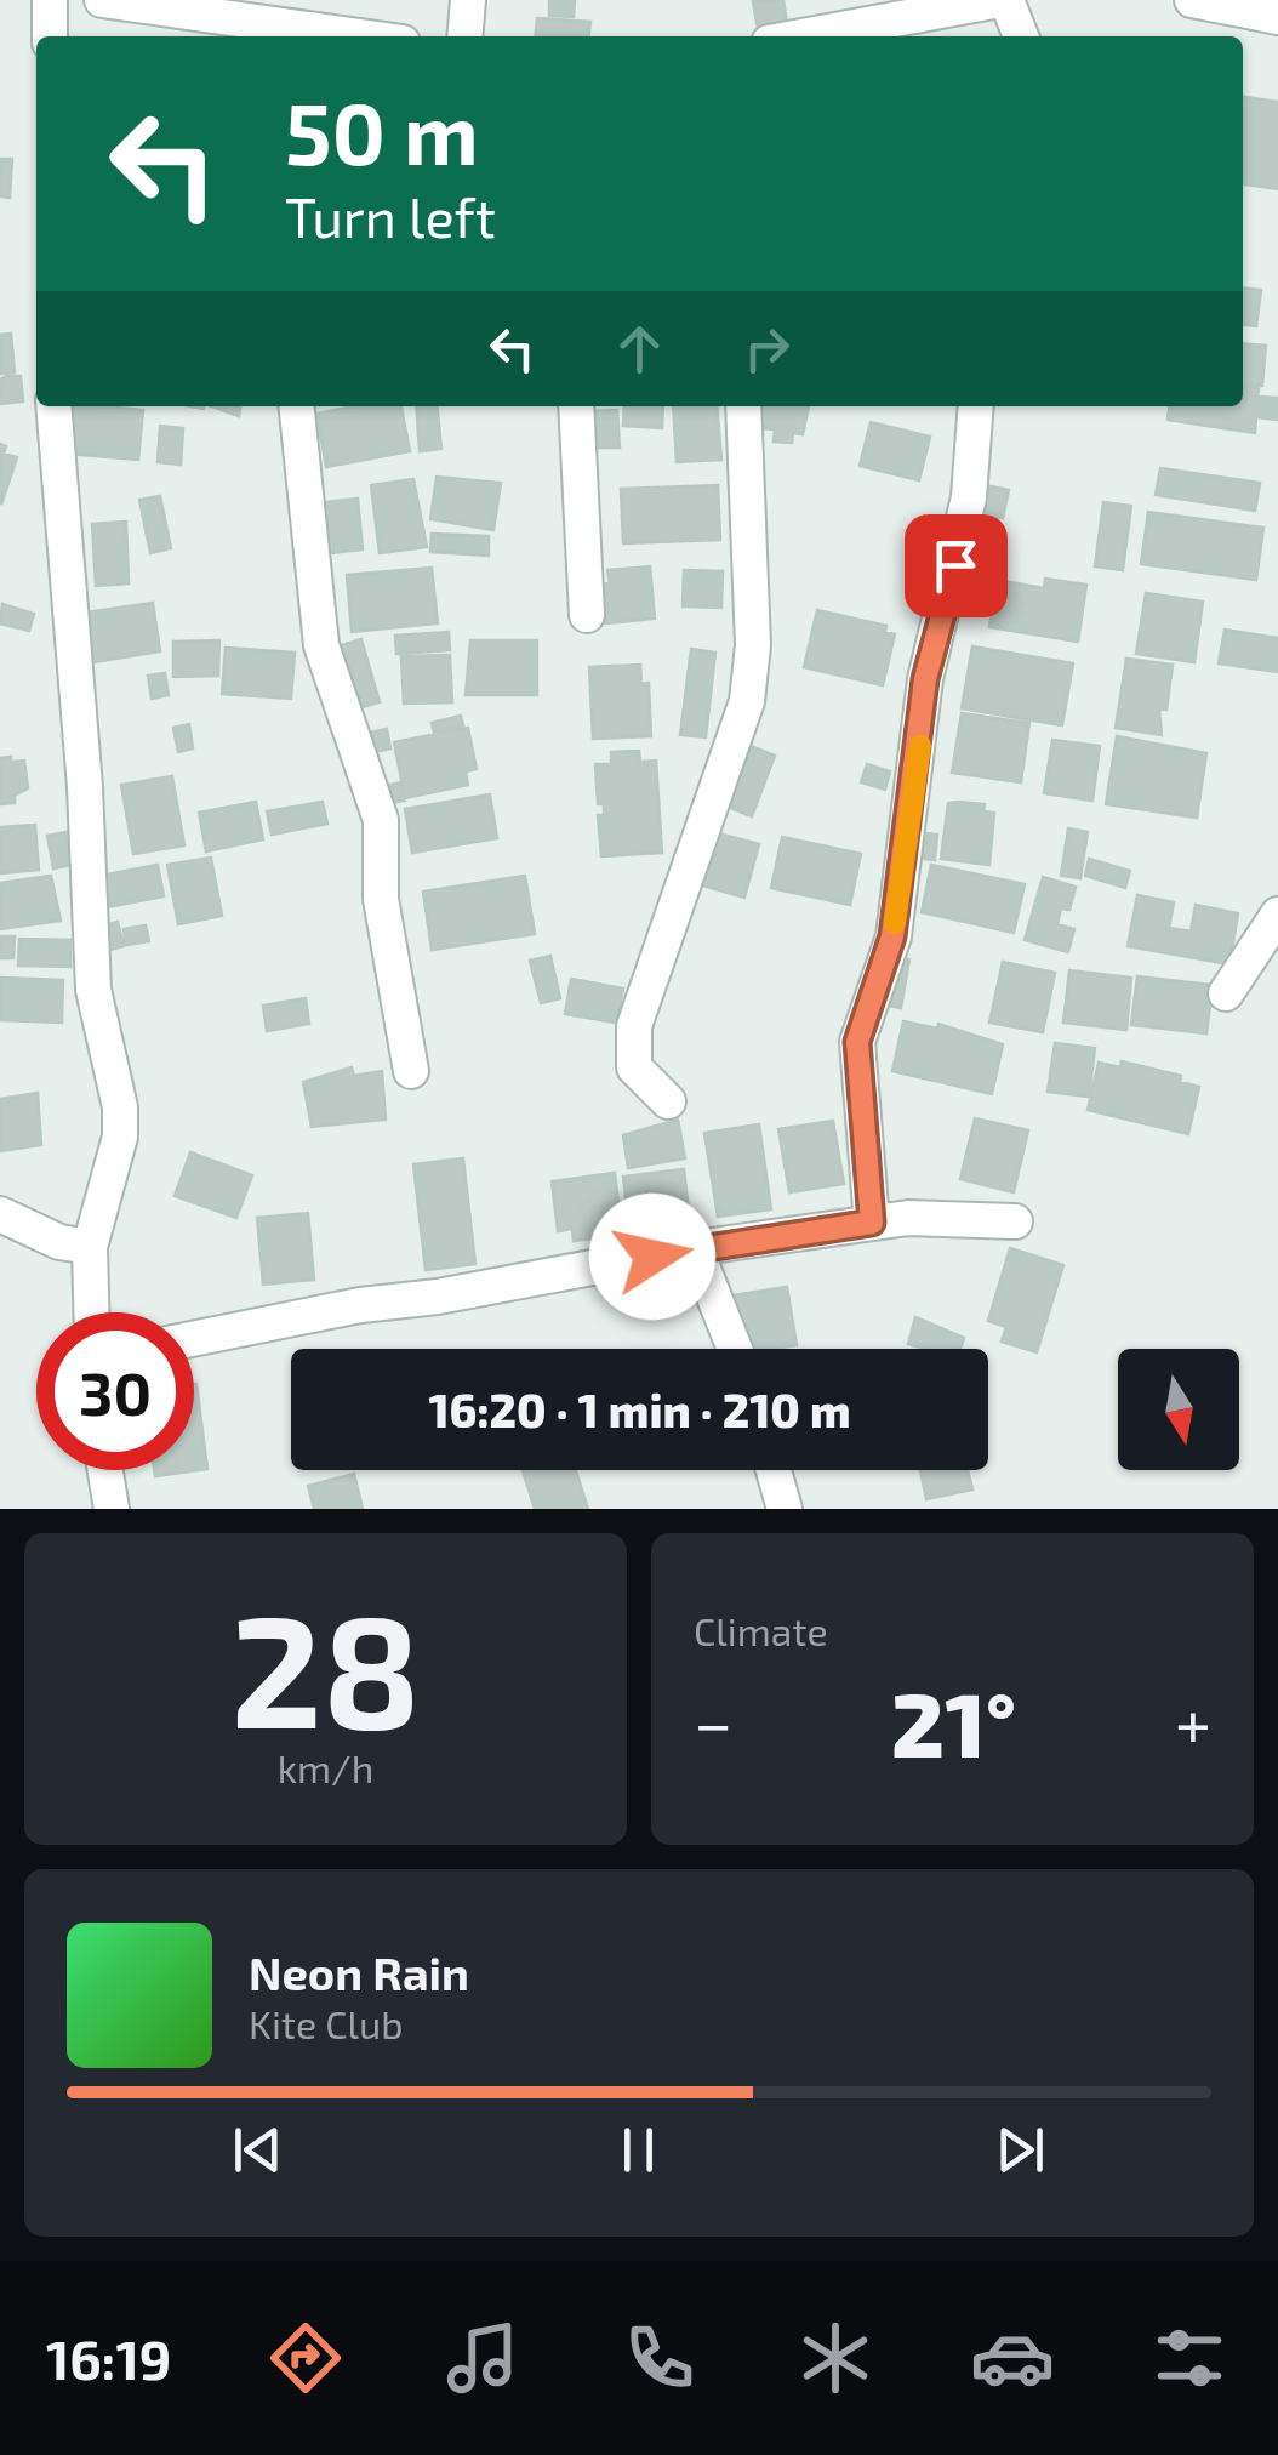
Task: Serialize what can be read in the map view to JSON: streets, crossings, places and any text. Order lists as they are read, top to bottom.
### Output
{
  "north": "bottom",
  "page": {
    "turn": ["50 m", "Turn left"],
    "limit": "30",
    "trip": "16:20 · 1 min · 210 m",
    "tile": [
      ["28", "km/h"],
      "Climate"
    ],
    "heat": ["−", "21°", "+"],
    "song": ["Neon Rain", "Kite Club"],
    "tabs": "16:19"
  }
}
